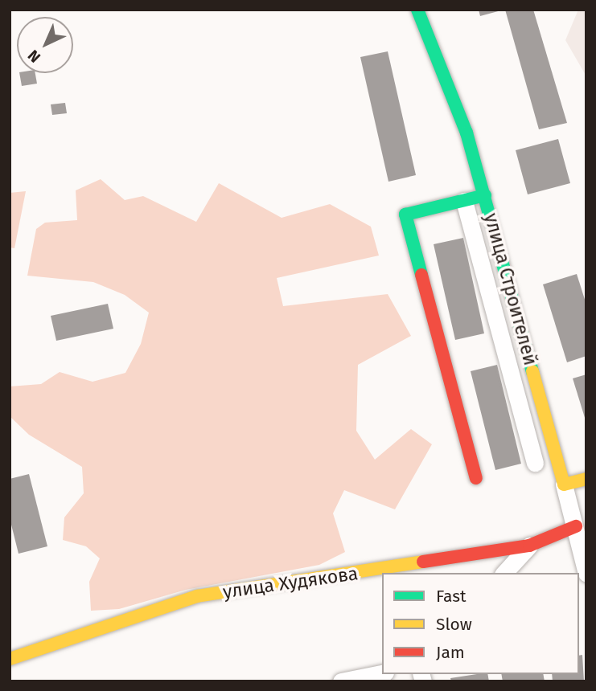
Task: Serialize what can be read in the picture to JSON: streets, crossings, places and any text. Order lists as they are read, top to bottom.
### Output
{
  "streets": {
    "street": ["улица Строителей", "улица Худякова"]
  },
  "crossings": [
    ["улица Строителей", "улица Худякова"]
  ],
  "legend": ["Fast", "Slow", "Jam"],
  "north": "bottom left"
}
